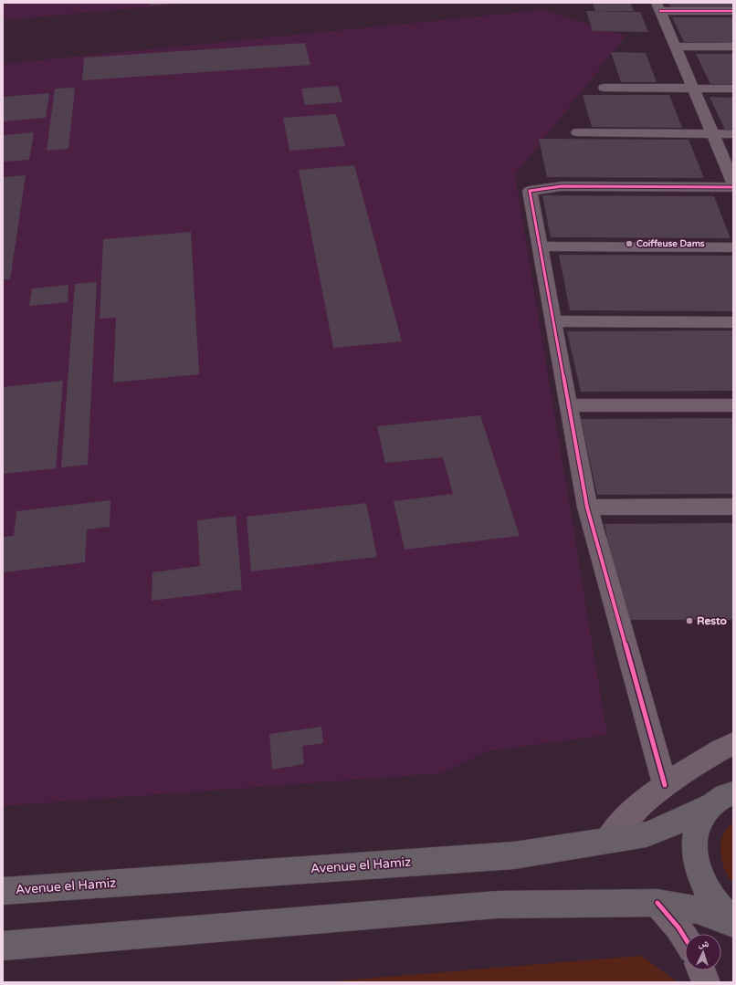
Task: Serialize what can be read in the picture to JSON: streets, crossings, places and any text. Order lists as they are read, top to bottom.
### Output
{
  "streets": {
    "highway": ["Avenue el Hamiz"]
  },
  "places": ["Coiffeuse Dams", "Resto"],
  "north": "top"
}
